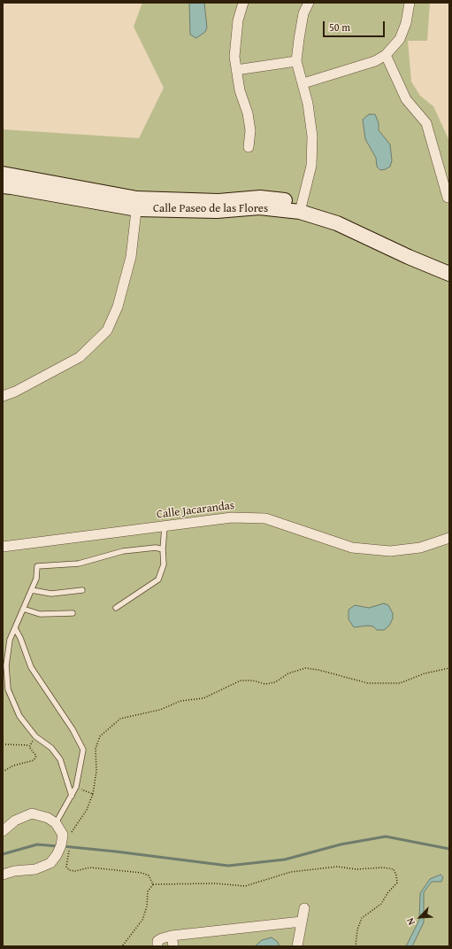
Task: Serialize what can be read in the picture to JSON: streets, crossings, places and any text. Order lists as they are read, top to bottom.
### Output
{
  "streets": {
    "street": ["Calle Paseo de las Flores", "Calle Jacarandas"]
  },
  "scale_bar": "50 m",
  "north": "bottom left"
}
